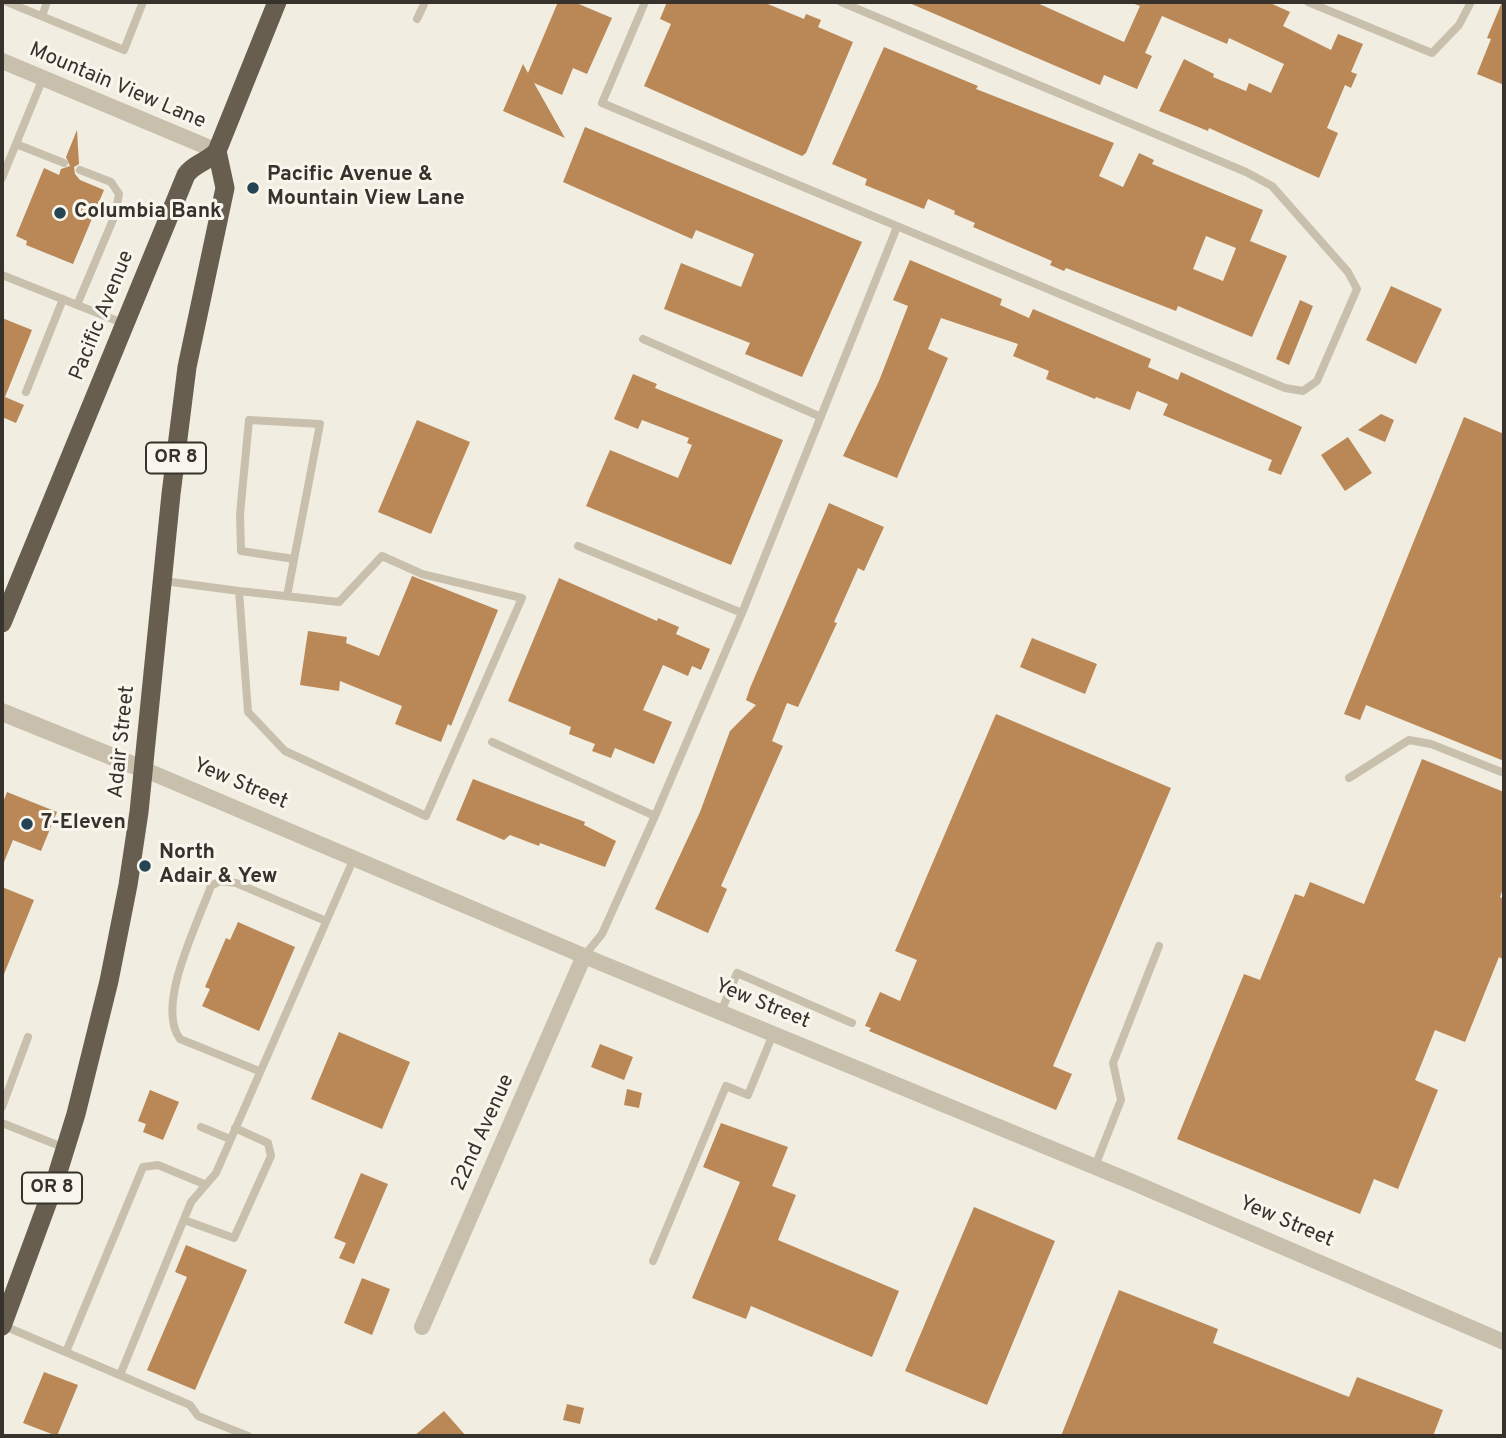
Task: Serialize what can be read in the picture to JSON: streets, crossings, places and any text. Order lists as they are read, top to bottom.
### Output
{
  "streets": {
    "highway": ["Pacific Avenue", "OR 8", "Adair Street"],
    "street": ["Mountain View Lane", "Yew Street", "22nd Avenue"]
  },
  "crossings": [
    ["Mountain View Lane", "Pacific Avenue"],
    ["Mountain View Lane", "Adair Street"],
    ["Pacific Avenue", "Adair Street"],
    ["Adair Street", "Yew Street"],
    ["Yew Street", "22nd Avenue"]
  ],
  "places": [
    "Pacific Avenue & Mountain View Lane",
    "Columbia Bank",
    "7-Eleven",
    "North Adair & Yew"
  ]
}
